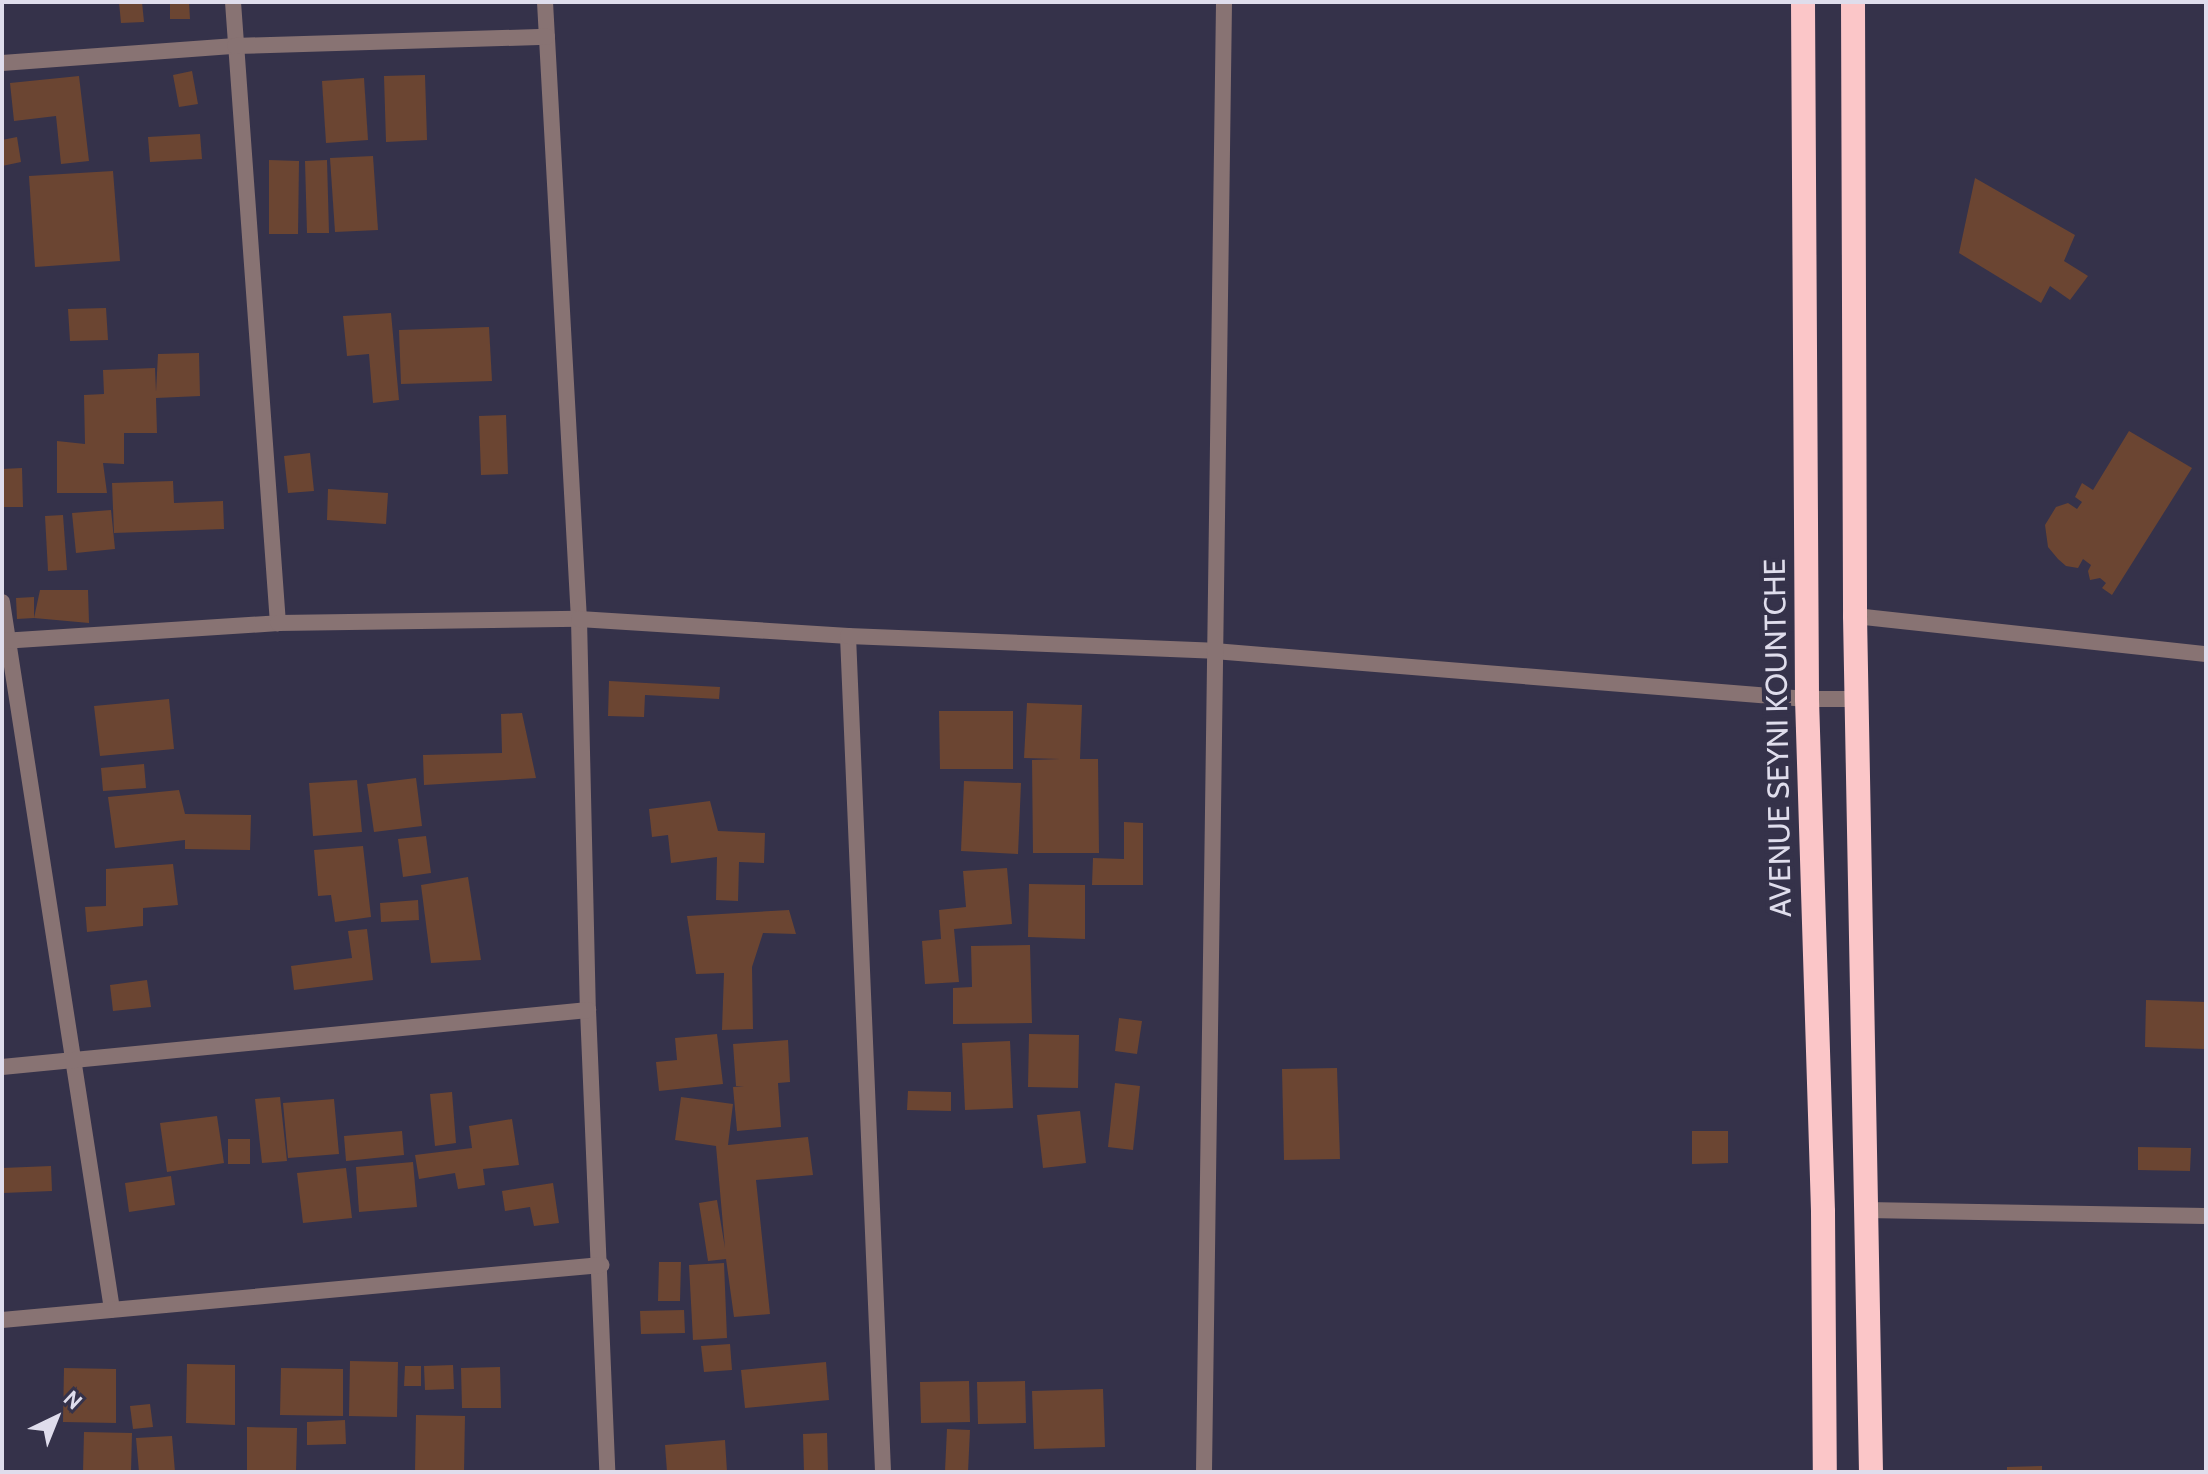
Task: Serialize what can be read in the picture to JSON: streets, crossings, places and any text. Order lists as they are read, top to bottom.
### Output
{
  "streets": {
    "highway": ["AVENUE SEYNI KOUNTCHE"]
  },
  "north": "top right"
}
